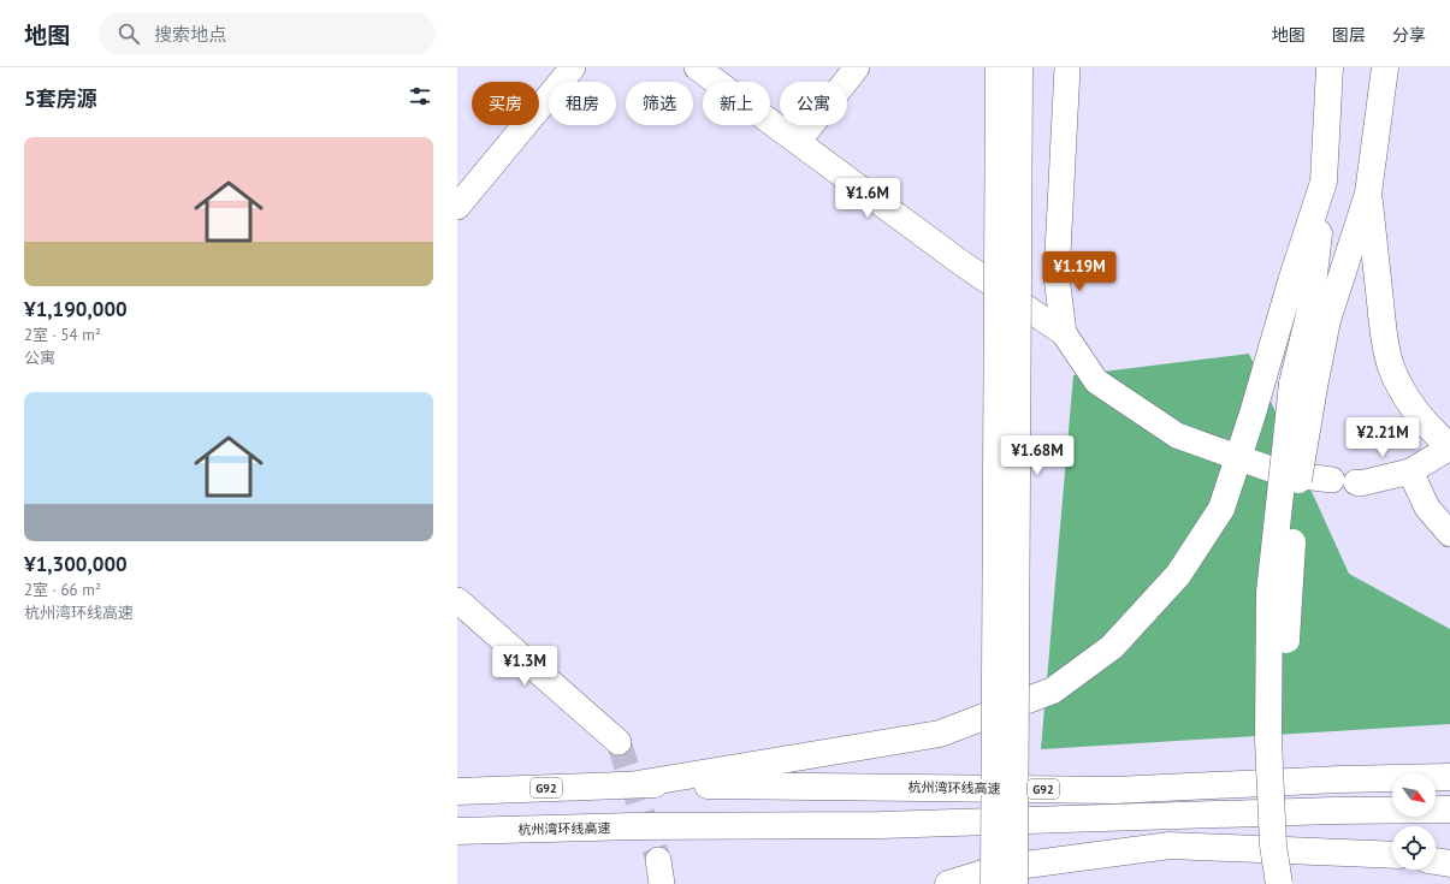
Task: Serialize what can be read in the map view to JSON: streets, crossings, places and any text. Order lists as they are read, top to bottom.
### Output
{
  "streets": {
    "main road": ["G92", "杭州湾环线高速"]
  },
  "north": "bottom right",
  "page": {
    "header": "地图",
    "search": "搜索地点",
    "nav": ["地图", "图层", "分享"],
    "heading": "5套房源",
    "chip": [
      "买房",
      "租房",
      "筛选",
      "新上",
      "公寓"
    ],
    "list": [
      {
        "name": "¥1,190,000",
        "note": "2室 · 54 m² · 公寓"
      },
      {
        "name": "¥1,300,000",
        "note": "2室 · 66 m² · 杭州湾环线高速"
      }
    ],
    "price": [
      "¥1.6M",
      "¥1.19M",
      "¥2.21M",
      "¥1.68M",
      "¥1.3M"
    ]
  }
}
